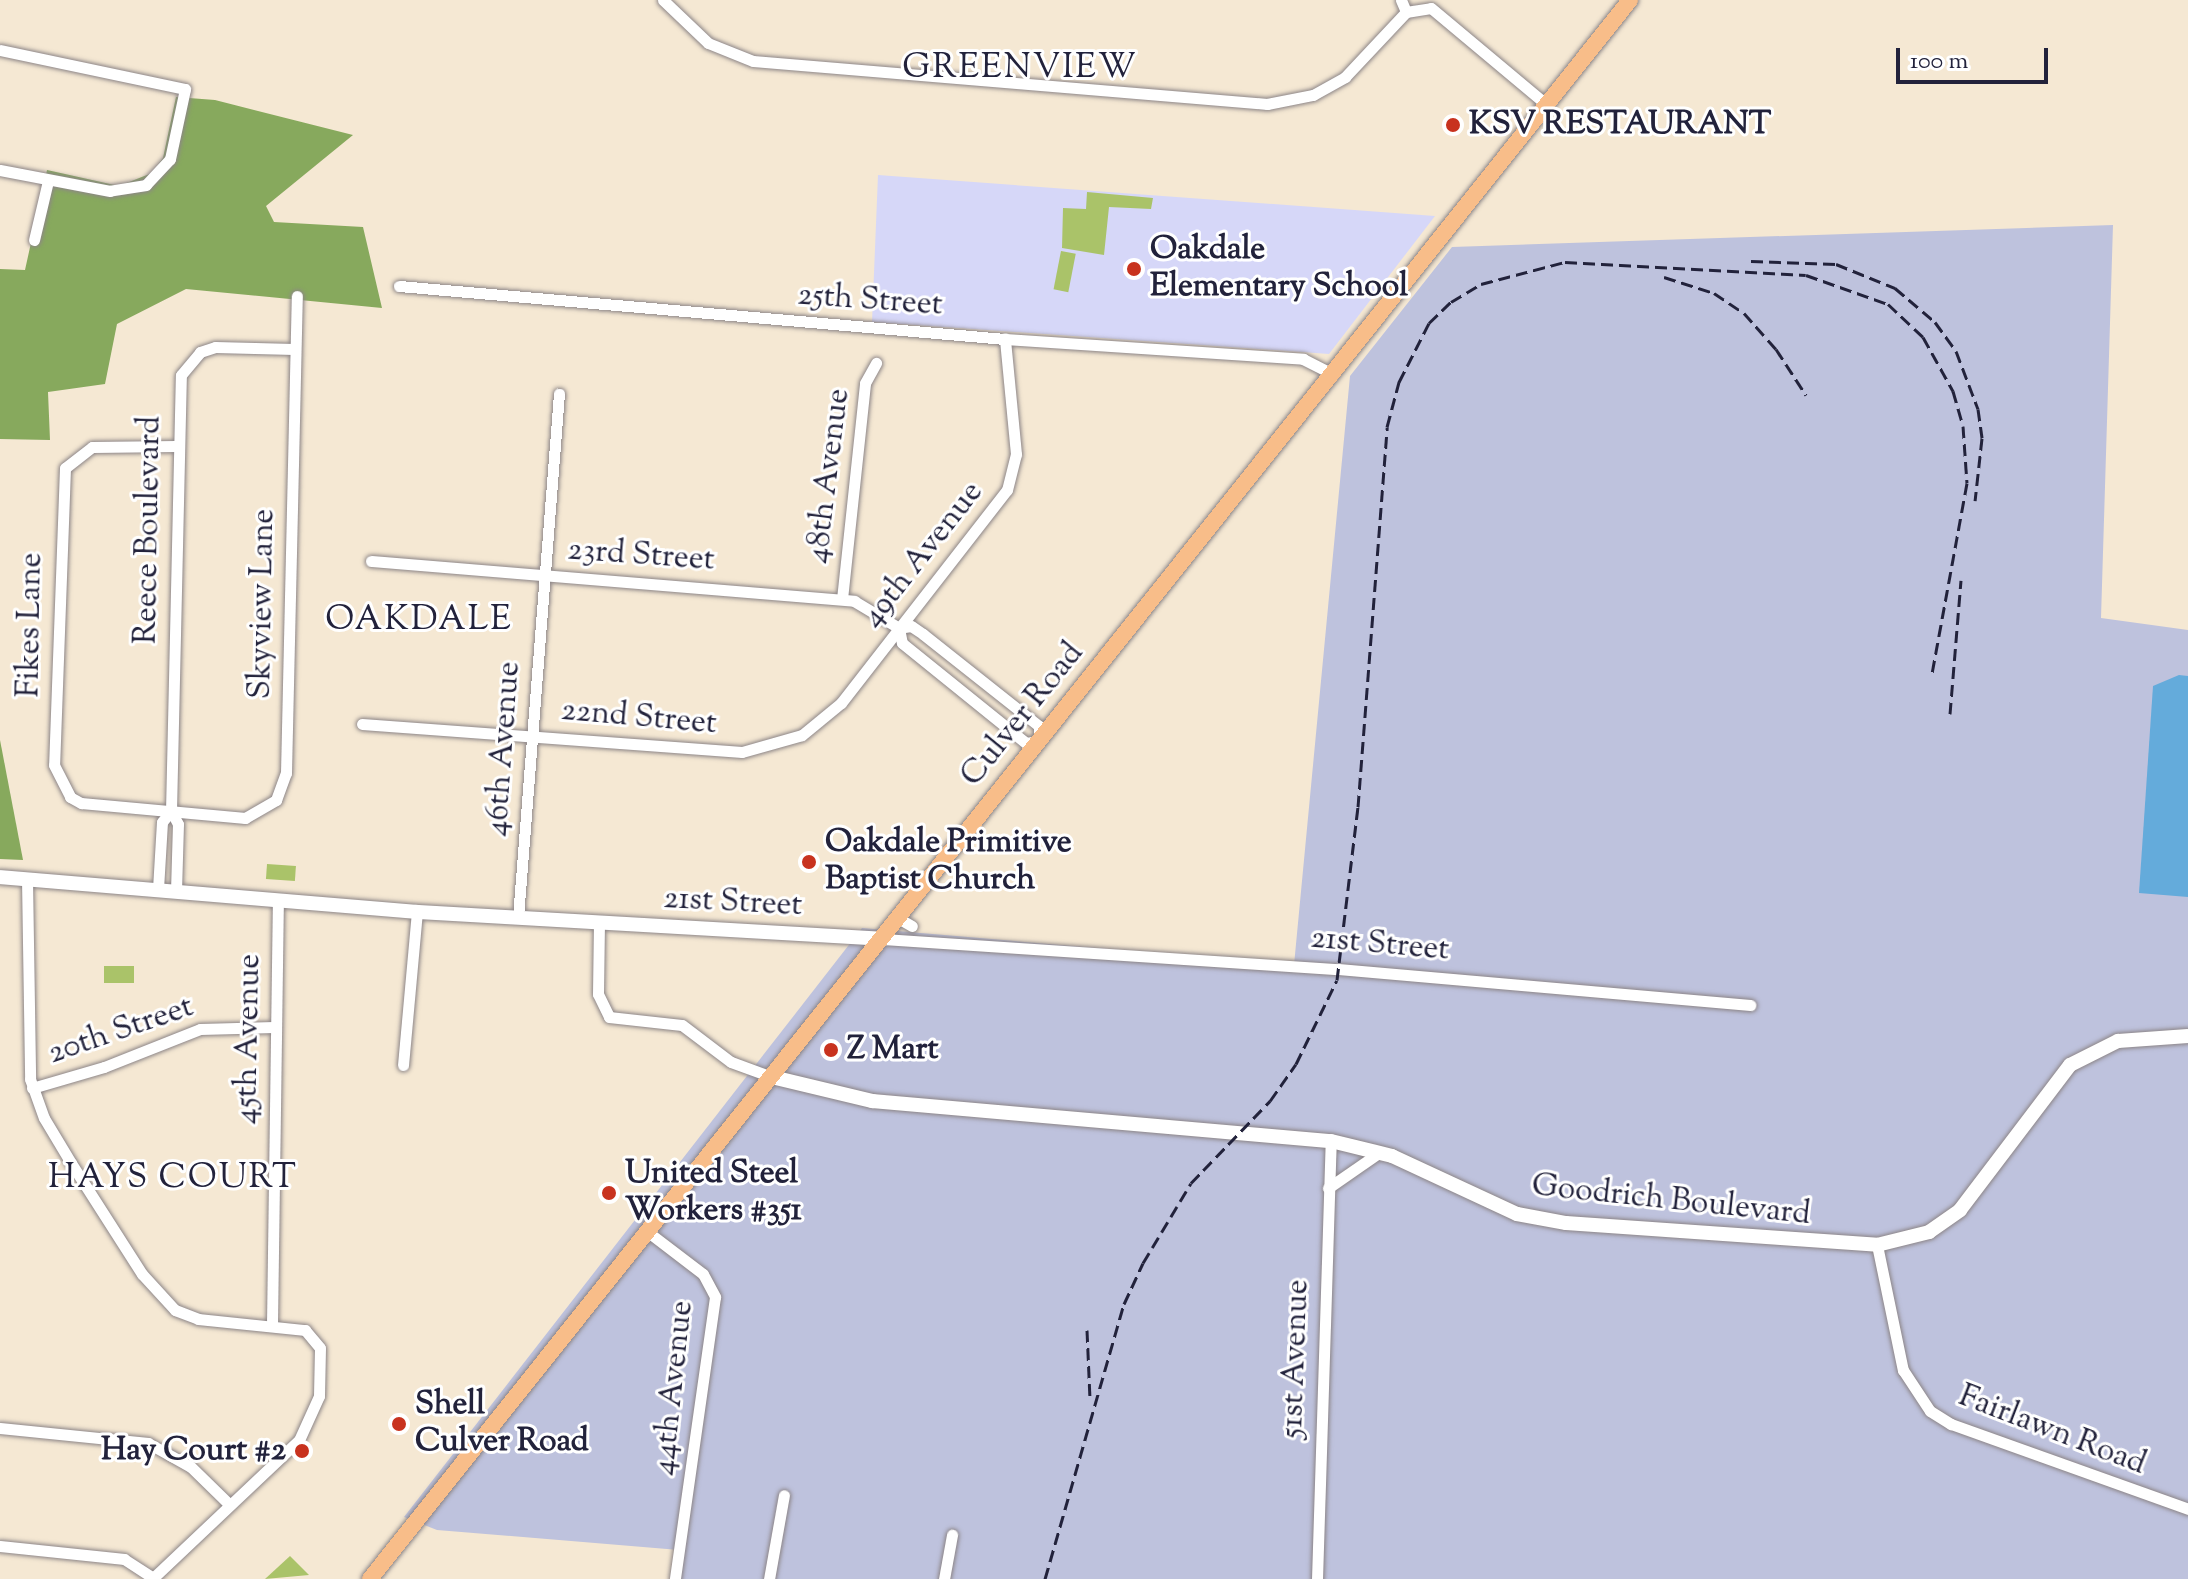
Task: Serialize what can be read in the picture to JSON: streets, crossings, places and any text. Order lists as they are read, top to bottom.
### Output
{
  "streets": {
    "main road": ["Culver Road"],
    "street": [
      "25th Street",
      "48th Avenue",
      "Reece Boulevard",
      "49th Avenue",
      "23rd Street",
      "Skyview Lane",
      "Fikes Lane",
      "22nd Street",
      "46th Avenue",
      "21st Street",
      "20th Street",
      "45th Avenue",
      "Goodrich Boulevard",
      "51st Avenue",
      "44th Avenue",
      "Fairlawn Road"
    ]
  },
  "crossings": [
    ["25th Street", "49th Avenue"],
    ["25th Street", "Culver Road"],
    ["48th Avenue", "23rd Street"],
    ["Reece Boulevard", "Skyview Lane"],
    ["Reece Boulevard", "Fikes Lane"],
    ["Reece Boulevard", "21st Street"],
    ["49th Avenue", "23rd Street"],
    ["49th Avenue", "22nd Street"],
    ["23rd Street", "Culver Road"],
    ["23rd Street", "46th Avenue"],
    ["Skyview Lane", "Fikes Lane"],
    ["Culver Road", "21st Street"],
    ["Culver Road", "Goodrich Boulevard"],
    ["Culver Road", "44th Avenue"],
    ["22nd Street", "46th Avenue"],
    ["46th Avenue", "21st Street"],
    ["21st Street", "45th Avenue"],
    ["20th Street", "45th Avenue"],
    ["Goodrich Boulevard", "51st Avenue"],
    ["Goodrich Boulevard", "Fairlawn Road"]
  ],
  "districts": ["GREENVIEW", "OAKDALE", "HAYS COURT"],
  "places": [
    "KSV RESTAURANT",
    "Oakdale Elementary School",
    "Oakdale Primitive Baptist Church",
    "Z Mart",
    "United Steel Workers #351",
    "Shell Culver Road",
    "Hay Court #2"
  ],
  "scale_bar": "100 m"
}
